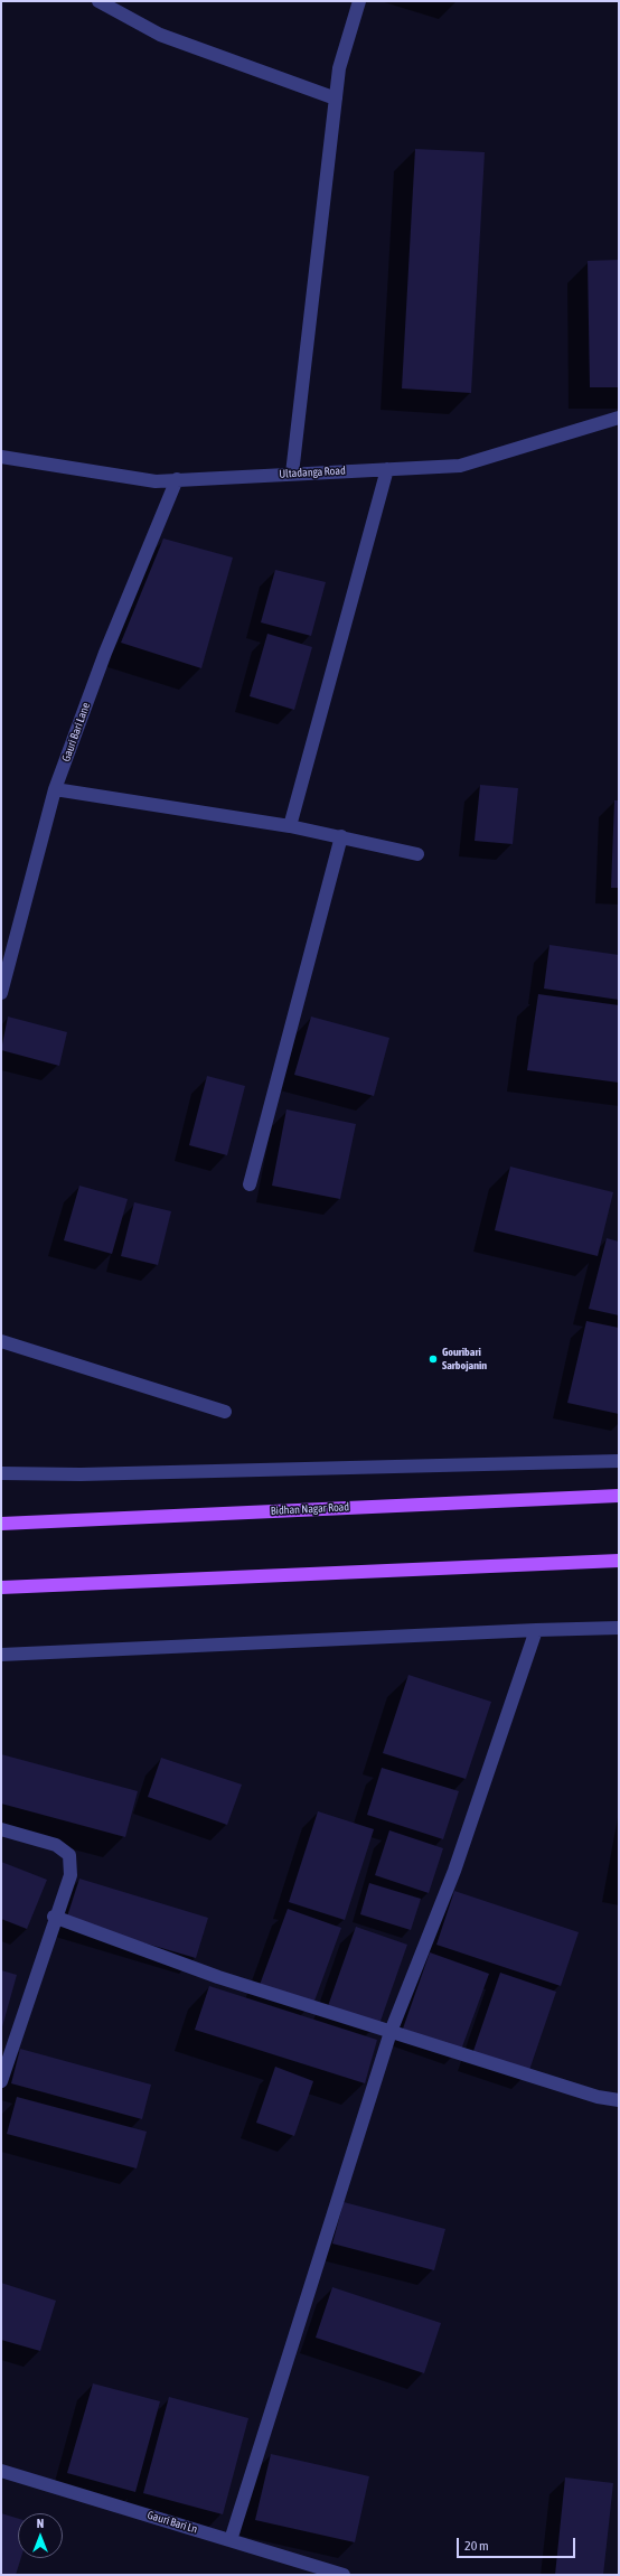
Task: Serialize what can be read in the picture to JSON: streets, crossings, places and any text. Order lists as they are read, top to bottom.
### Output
{
  "streets": {
    "main road": ["Bidhan Nagar Road"],
    "street": ["Ultadanga Road", "Gauri Bari Lane", "Gauri Bari Ln"]
  },
  "crossings": [
    ["Ultadanga Road", "Gauri Bari Lane"]
  ],
  "places": ["Gouribari Sarbojanin"],
  "scale_bar": "20 m",
  "north": "top"
}
